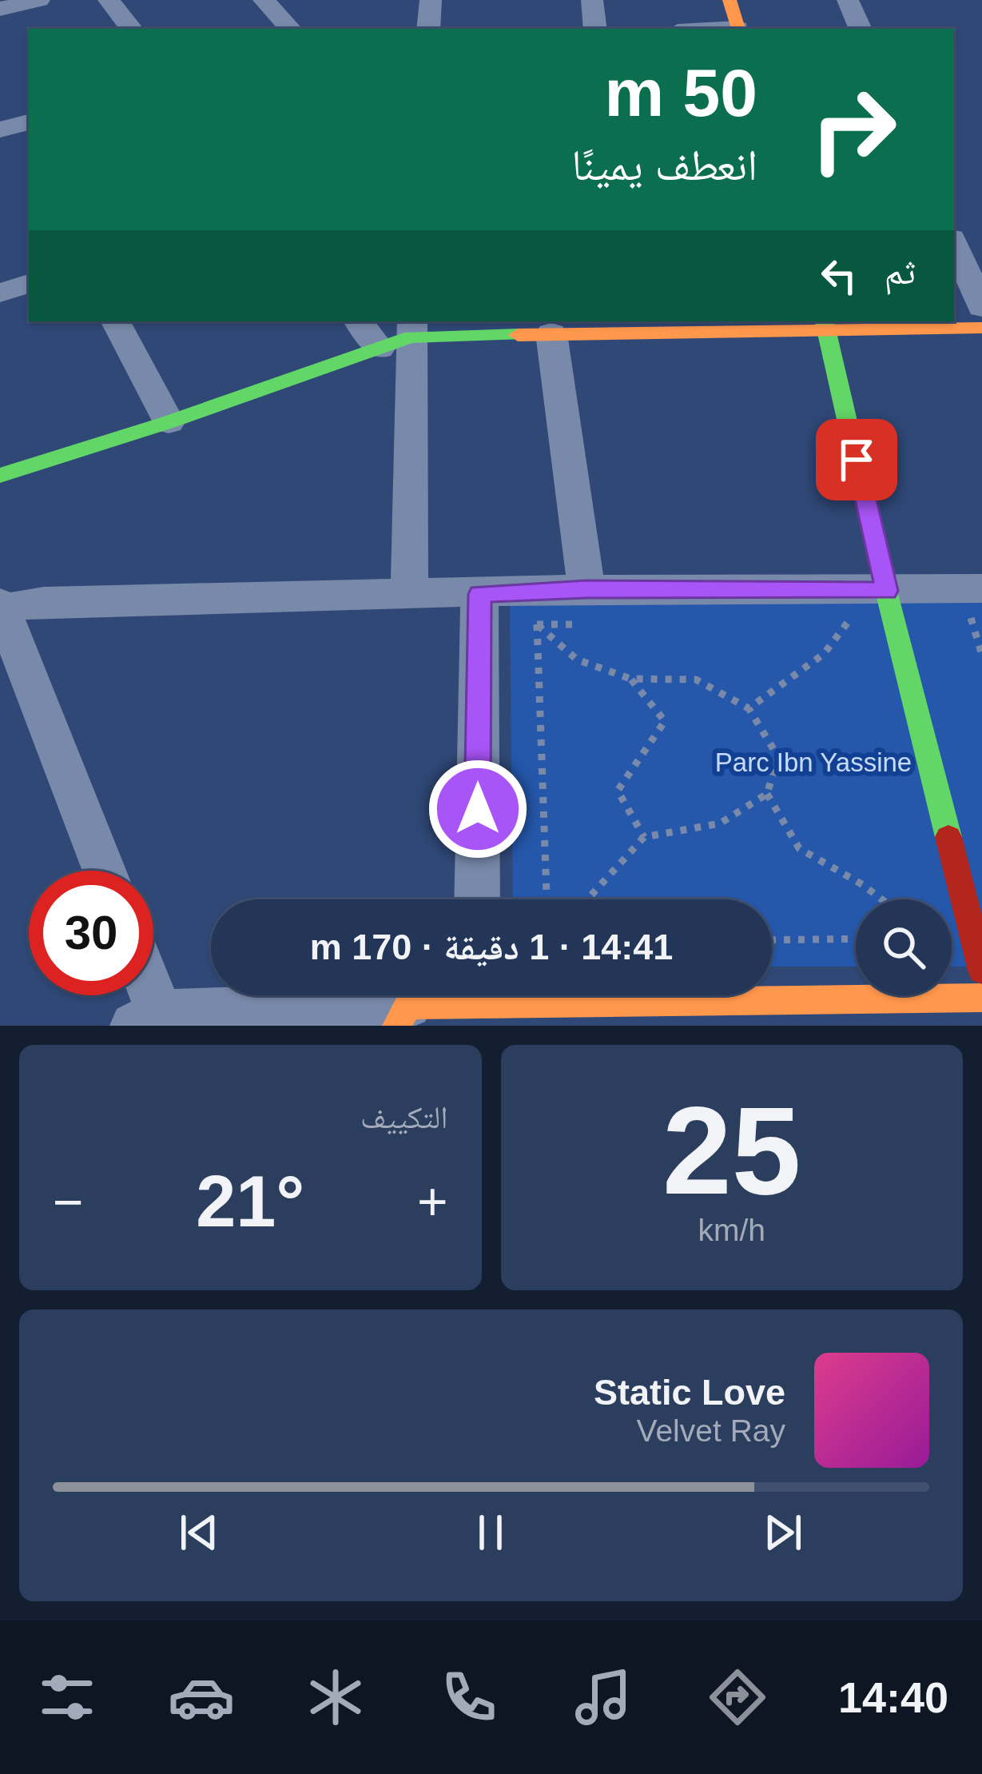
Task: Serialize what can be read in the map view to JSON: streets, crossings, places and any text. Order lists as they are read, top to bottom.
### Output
{
  "parks": ["Parc Ibn Yassine"],
  "page": {
    "turn": ["50 m", "انعطف يمينًا"],
    "then": "ثم",
    "limit": "30",
    "trip": "14:41 · 1 دقيقة · 170 m",
    "tile": [
      ["25", "km/h"],
      "التكييف"
    ],
    "heat": ["−", "21°", "+"],
    "song": ["Static Love", "Velvet Ray"],
    "tabs": "14:40"
  }
}
